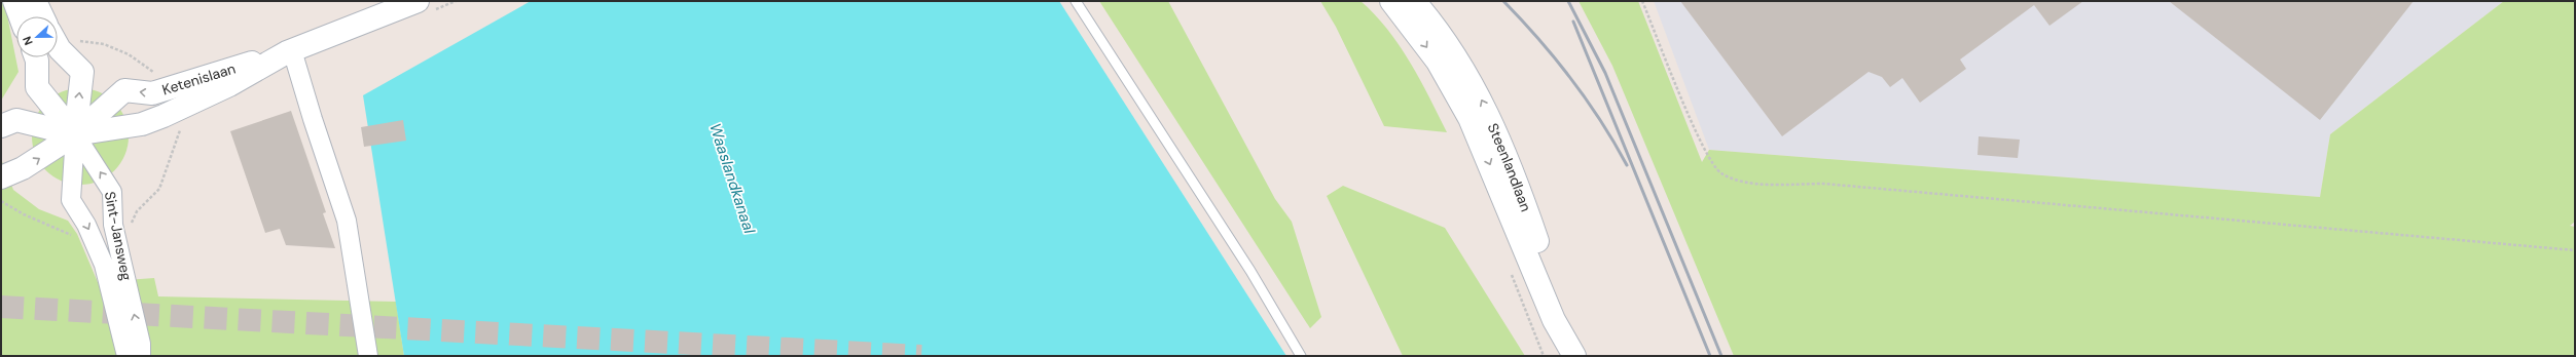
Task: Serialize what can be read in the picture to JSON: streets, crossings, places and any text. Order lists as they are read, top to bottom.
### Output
{
  "streets": {
    "main road": ["Ketenislaan", "Steenlandlaan"],
    "street": ["Sint-Jansweg"]
  },
  "crossings": [
    ["Ketenislaan", "Sint-Jansweg"]
  ],
  "water": ["Waaslandkanaal"],
  "north": "left"
}
